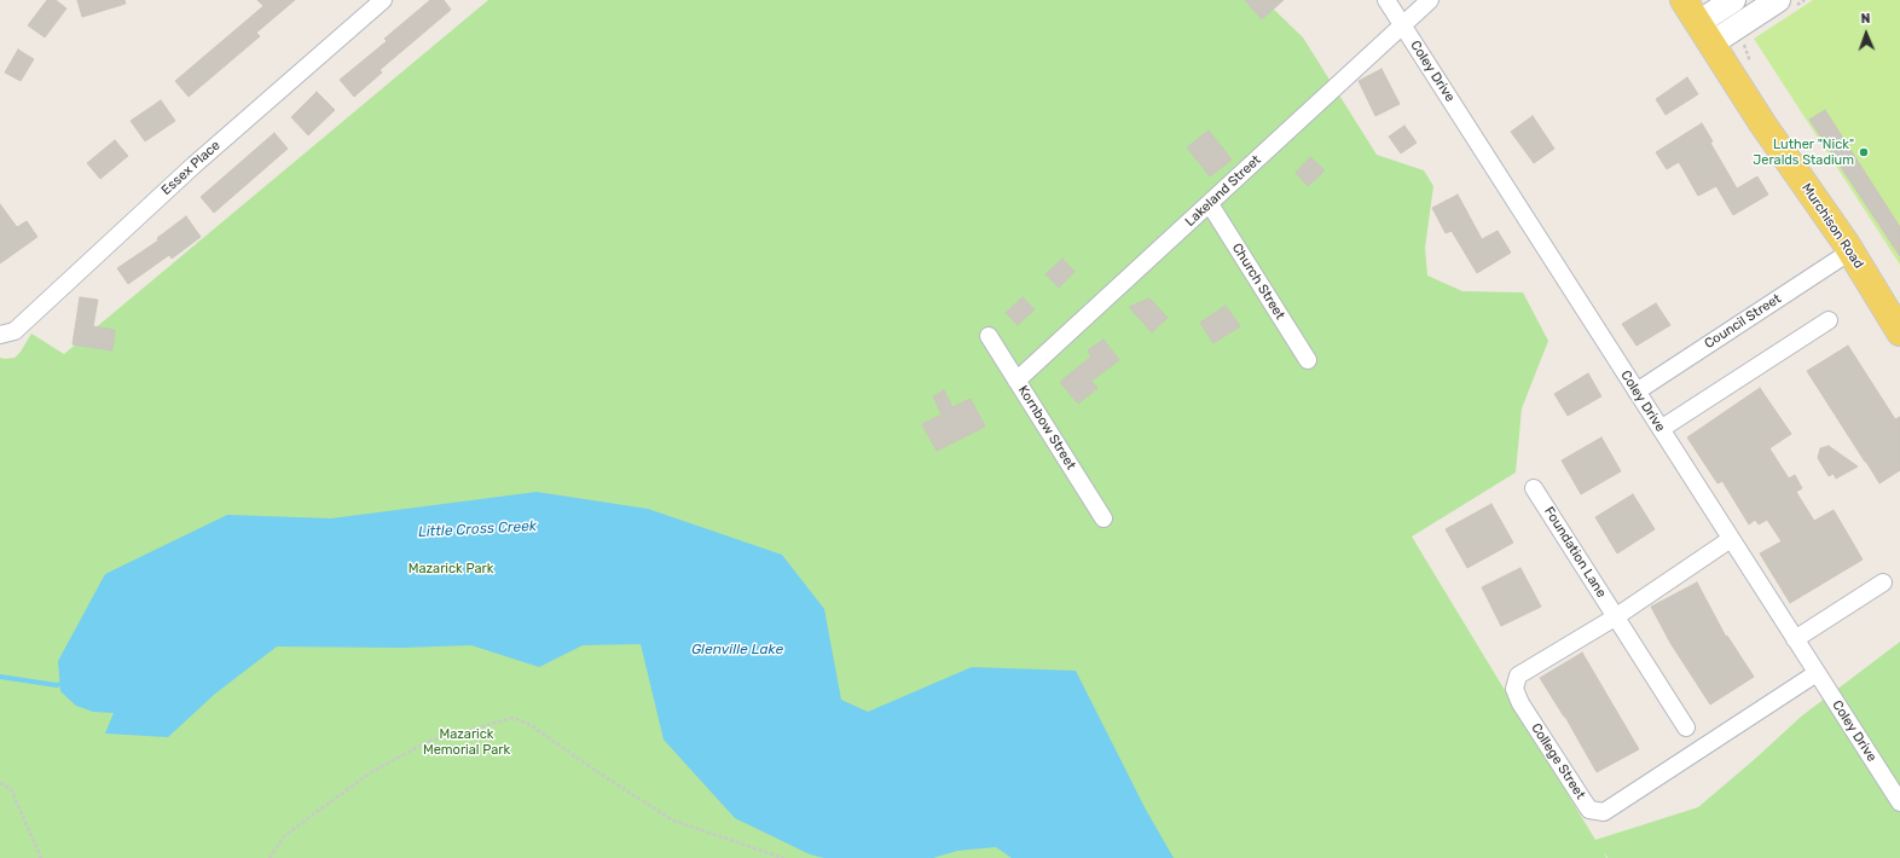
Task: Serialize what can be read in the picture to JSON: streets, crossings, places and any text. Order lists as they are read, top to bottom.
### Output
{
  "streets": {
    "main road": ["Murchison Road"],
    "street": [
      "Coley Drive",
      "Essex Place",
      "Lakeland Street",
      "Church Street",
      "Council Street",
      "Kornbow Street",
      "Foundation Lane",
      "College Street"
    ]
  },
  "crossings": [
    ["Coley Drive", "Lakeland Street"],
    ["Coley Drive", "Council Street"],
    ["Coley Drive", "College Street"],
    ["Lakeland Street", "Church Street"],
    ["Lakeland Street", "Kornbow Street"],
    ["Murchison Road", "Council Street"],
    ["Foundation Lane", "College Street"]
  ],
  "water": ["Little Cross Creek", "Glenville Lake"],
  "parks": ["Mazarick Park", "Mazarick Memorial Park"],
  "places": ["Luther \"Nick\" Jeralds Stadium"],
  "north": "top"
}
